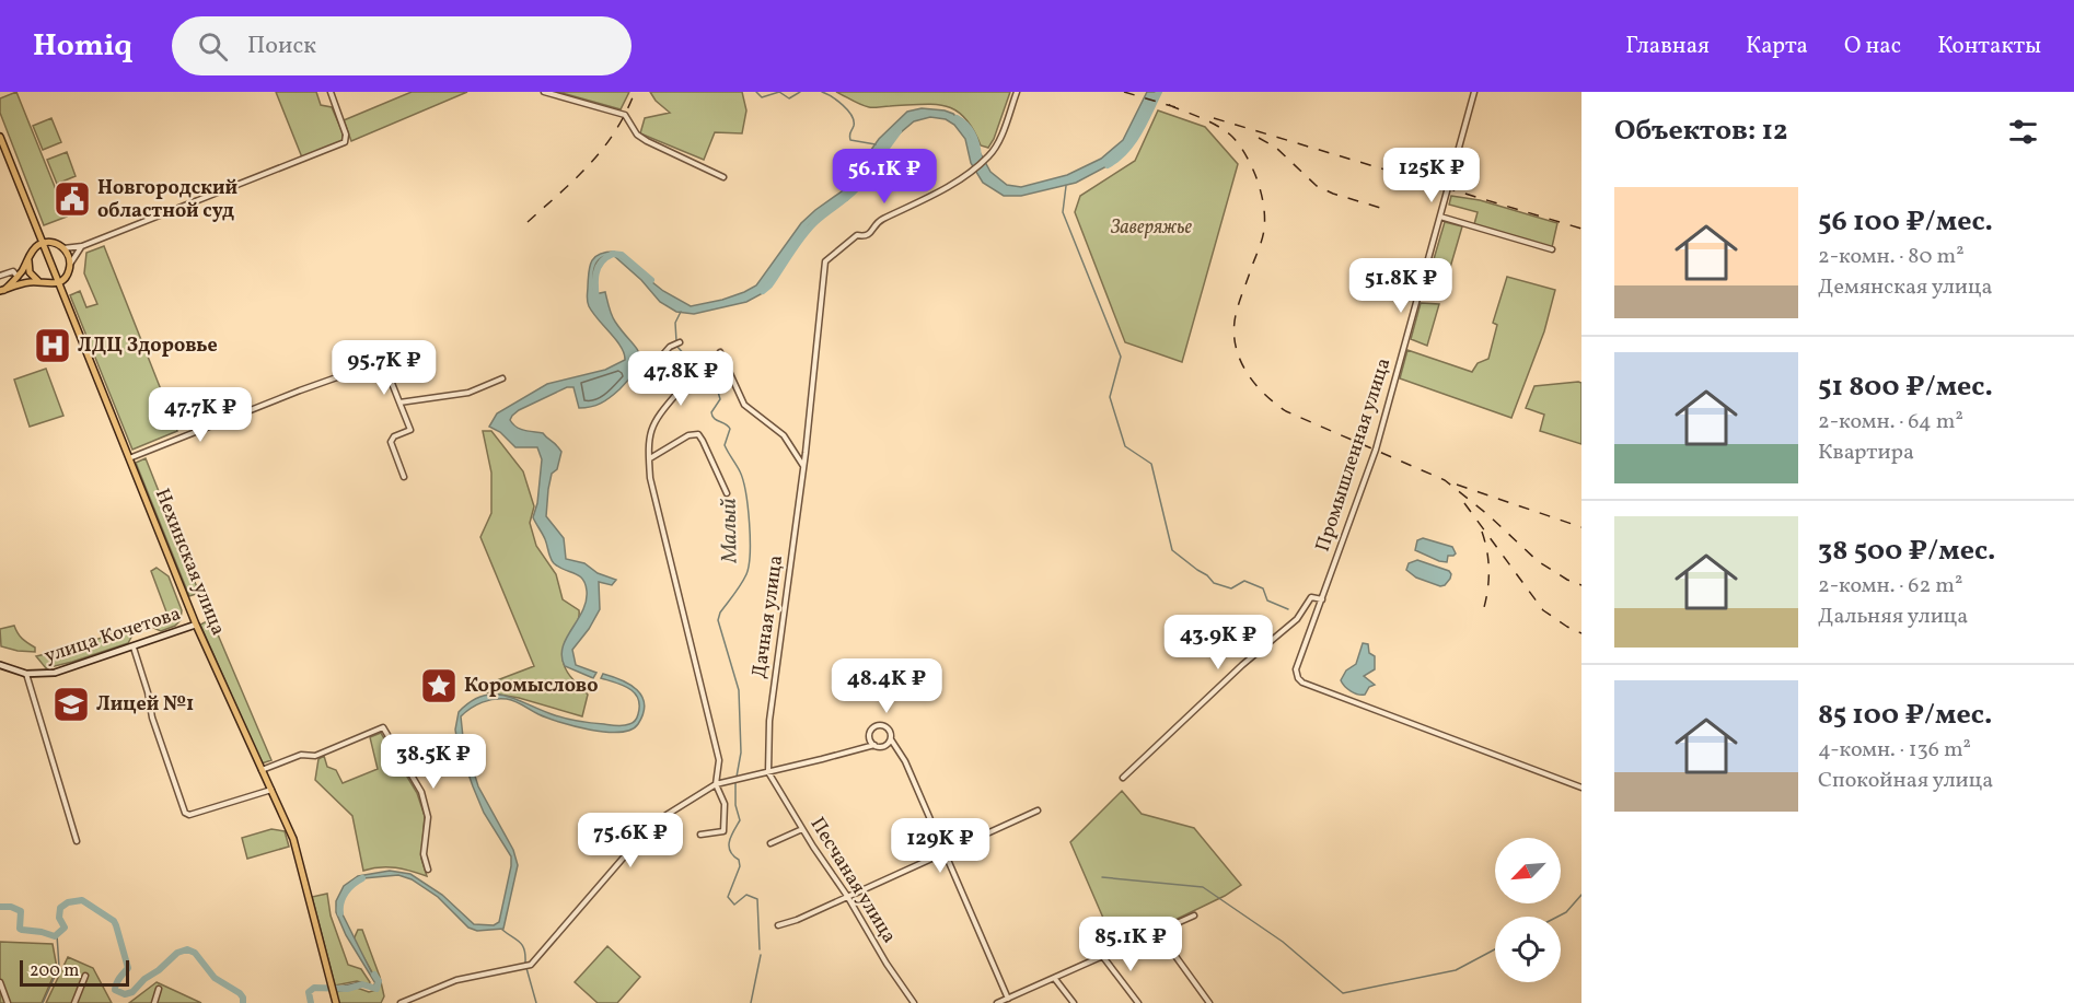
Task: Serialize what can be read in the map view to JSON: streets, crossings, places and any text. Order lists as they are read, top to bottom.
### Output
{
  "streets": {
    "main road": ["Нехинская улица", "улица Кочетова"],
    "street": ["Промышленная улица", "Дачная улица", "Песчаная улица"]
  },
  "crossings": [
    ["Нехинская улица", "улица Кочетова"],
    ["Дачная улица", "Песчаная улица"]
  ],
  "water": ["Малый"],
  "parks": ["Заверяжье"],
  "places": {
    "public building": ["Новгородский областной суд"],
    "hospital": ["ЛДЦ Здоровье"],
    "place": ["Коромыслово"],
    "school or university": ["Лицей №1"]
  },
  "scale_bar": "200 m",
  "north": "bottom left",
  "page": {
    "header": "Homiq",
    "search": "Поиск",
    "nav": [
      "Главная",
      "Карта",
      "О нас",
      "Контакты"
    ],
    "heading": "Объектов: 12",
    "price": [
      "125K ₽",
      "56.1K ₽",
      "51.8K ₽",
      "95.7K ₽",
      "47.8K ₽",
      "47.7K ₽",
      "43.9K ₽",
      "48.4K ₽",
      "38.5K ₽",
      "75.6K ₽",
      "129K ₽",
      "85.1K ₽"
    ],
    "list": [
      {
        "name": "56 100 ₽/мес.",
        "note": "2-комн. · 80 m² · Демянская улица"
      },
      {
        "name": "51 800 ₽/мес.",
        "note": "2-комн. · 64 m² · Квартира"
      },
      {
        "name": "38 500 ₽/мес.",
        "note": "2-комн. · 62 m² · Дальняя улица"
      },
      {
        "name": "85 100 ₽/мес.",
        "note": "4-комн. · 136 m² · Спокойная улица"
      }
    ],
    "scale": "200 m"
  }
}
